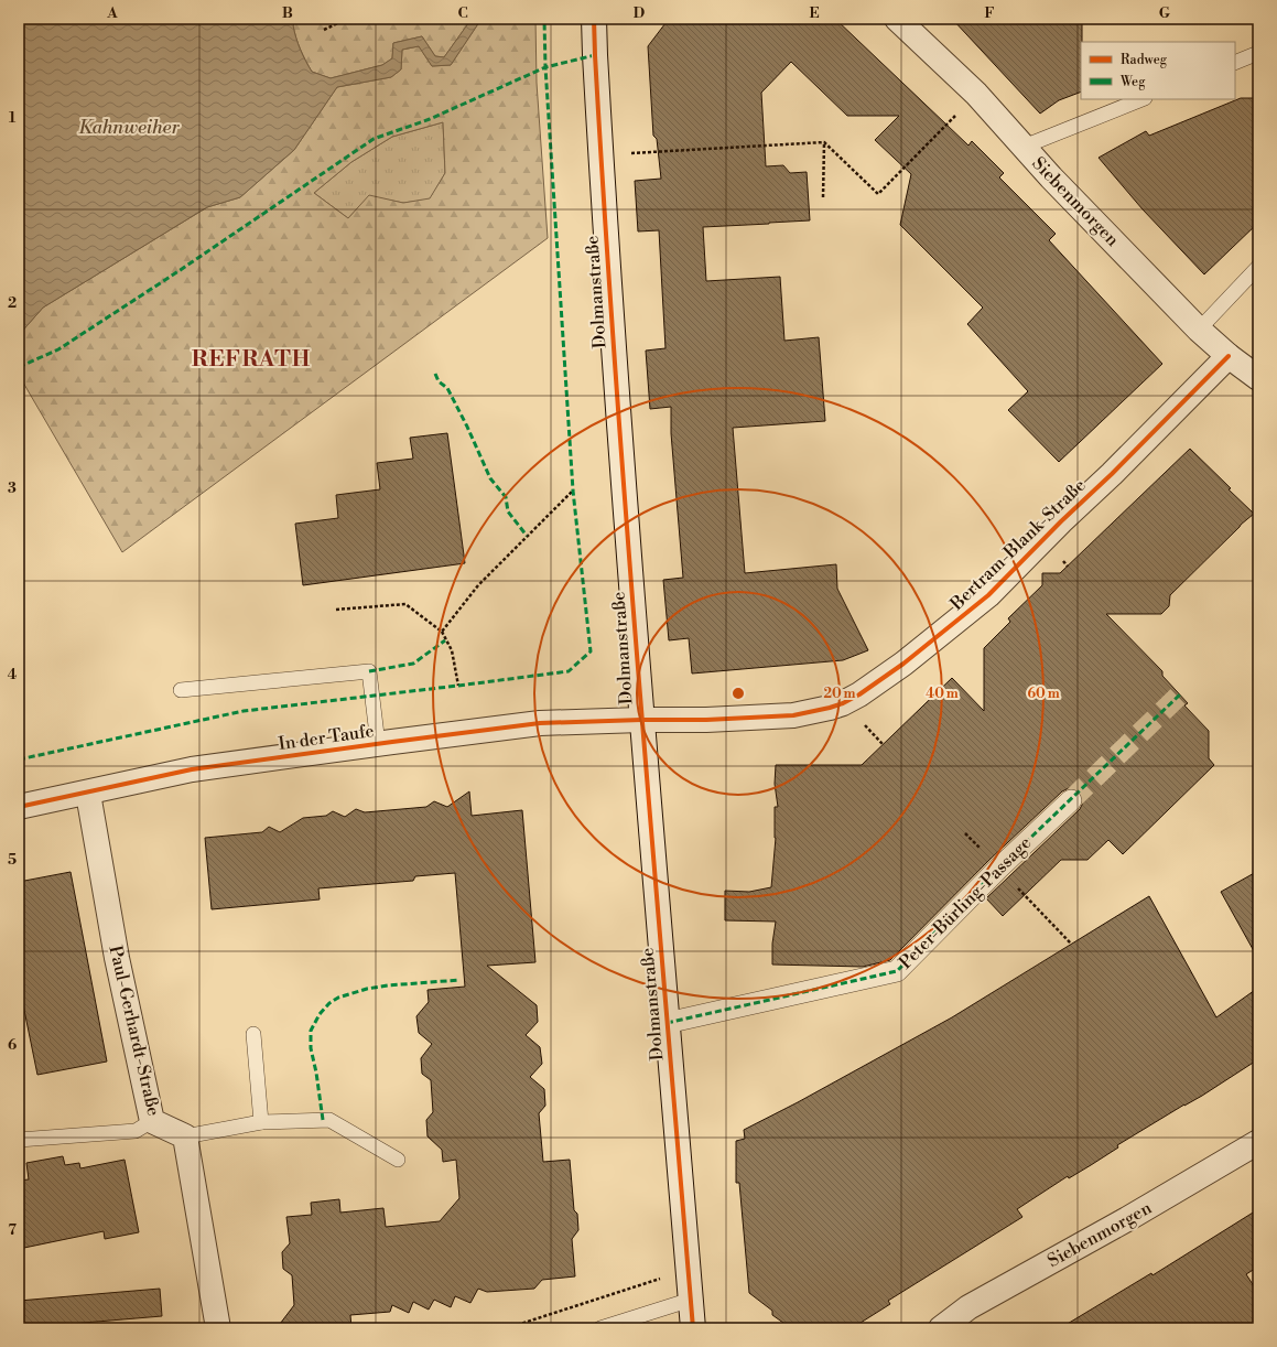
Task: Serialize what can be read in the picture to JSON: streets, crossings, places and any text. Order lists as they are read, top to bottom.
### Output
{
  "streets": {
    "street": [
      "Siebenmorgen",
      "Dolmanstraße",
      "Bertram-Blank-Straße",
      "In der Taufe",
      "Peter-Bürling-Passage",
      "Paul-Gerhardt-Straße"
    ]
  },
  "crossings": [
    ["Siebenmorgen", "Bertram-Blank-Straße"],
    ["Dolmanstraße", "Bertram-Blank-Straße"],
    ["Dolmanstraße", "In der Taufe"],
    ["Dolmanstraße", "Peter-Bürling-Passage"],
    ["Bertram-Blank-Straße", "In der Taufe"],
    ["In der Taufe", "Paul-Gerhardt-Straße"]
  ],
  "districts": ["REFRATH"],
  "water": ["Kahnweiher"],
  "legend": ["Radweg", "Weg"],
  "grid": {
    "columns": [
      "A",
      "B",
      "C",
      "D",
      "E",
      "F",
      "G"
    ],
    "rows": [
      "1",
      "2",
      "3",
      "4",
      "5",
      "6",
      "7"
    ]
  },
  "rings": ["20 m", "40 m", "60 m"]
}
